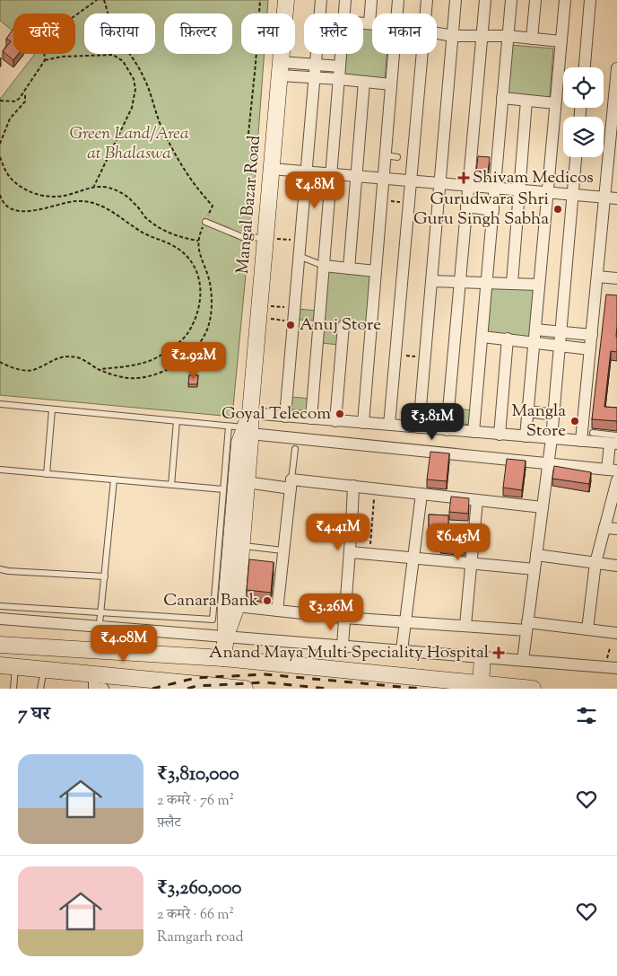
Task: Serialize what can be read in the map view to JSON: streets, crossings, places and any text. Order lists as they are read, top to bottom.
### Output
{
  "streets": {
    "main road": ["Mangal Bazar Road"]
  },
  "parks": ["Green Land/Area at Bhalaswa"],
  "places": {
    "health": ["Shivam Medicos", "Anand Maya Multi Speciality Hospital"],
    "other": [
      "Gurudwara Shri Guru Singh Sabha",
      "Anuj Store",
      "Goyal Telecom",
      "Mangla Store",
      "Canara Bank"
    ]
  },
  "page": {
    "chip": [
      "खरीदें",
      "किराया",
      "फ़िल्टर",
      "नया",
      "फ़्लैट",
      "मकान"
    ],
    "price": [
      "₹4.8M",
      "₹2.92M",
      "₹3.81M",
      "₹4.41M",
      "₹6.45M",
      "₹3.26M",
      "₹4.08M"
    ],
    "heading": "7 घर",
    "list": [
      {
        "name": "₹3,810,000",
        "note": "2 कमरे · 76 m² · फ़्लैट"
      },
      {
        "name": "₹3,260,000",
        "note": "2 कमरे · 66 m² · Ramgarh road"
      }
    ]
  }
}
